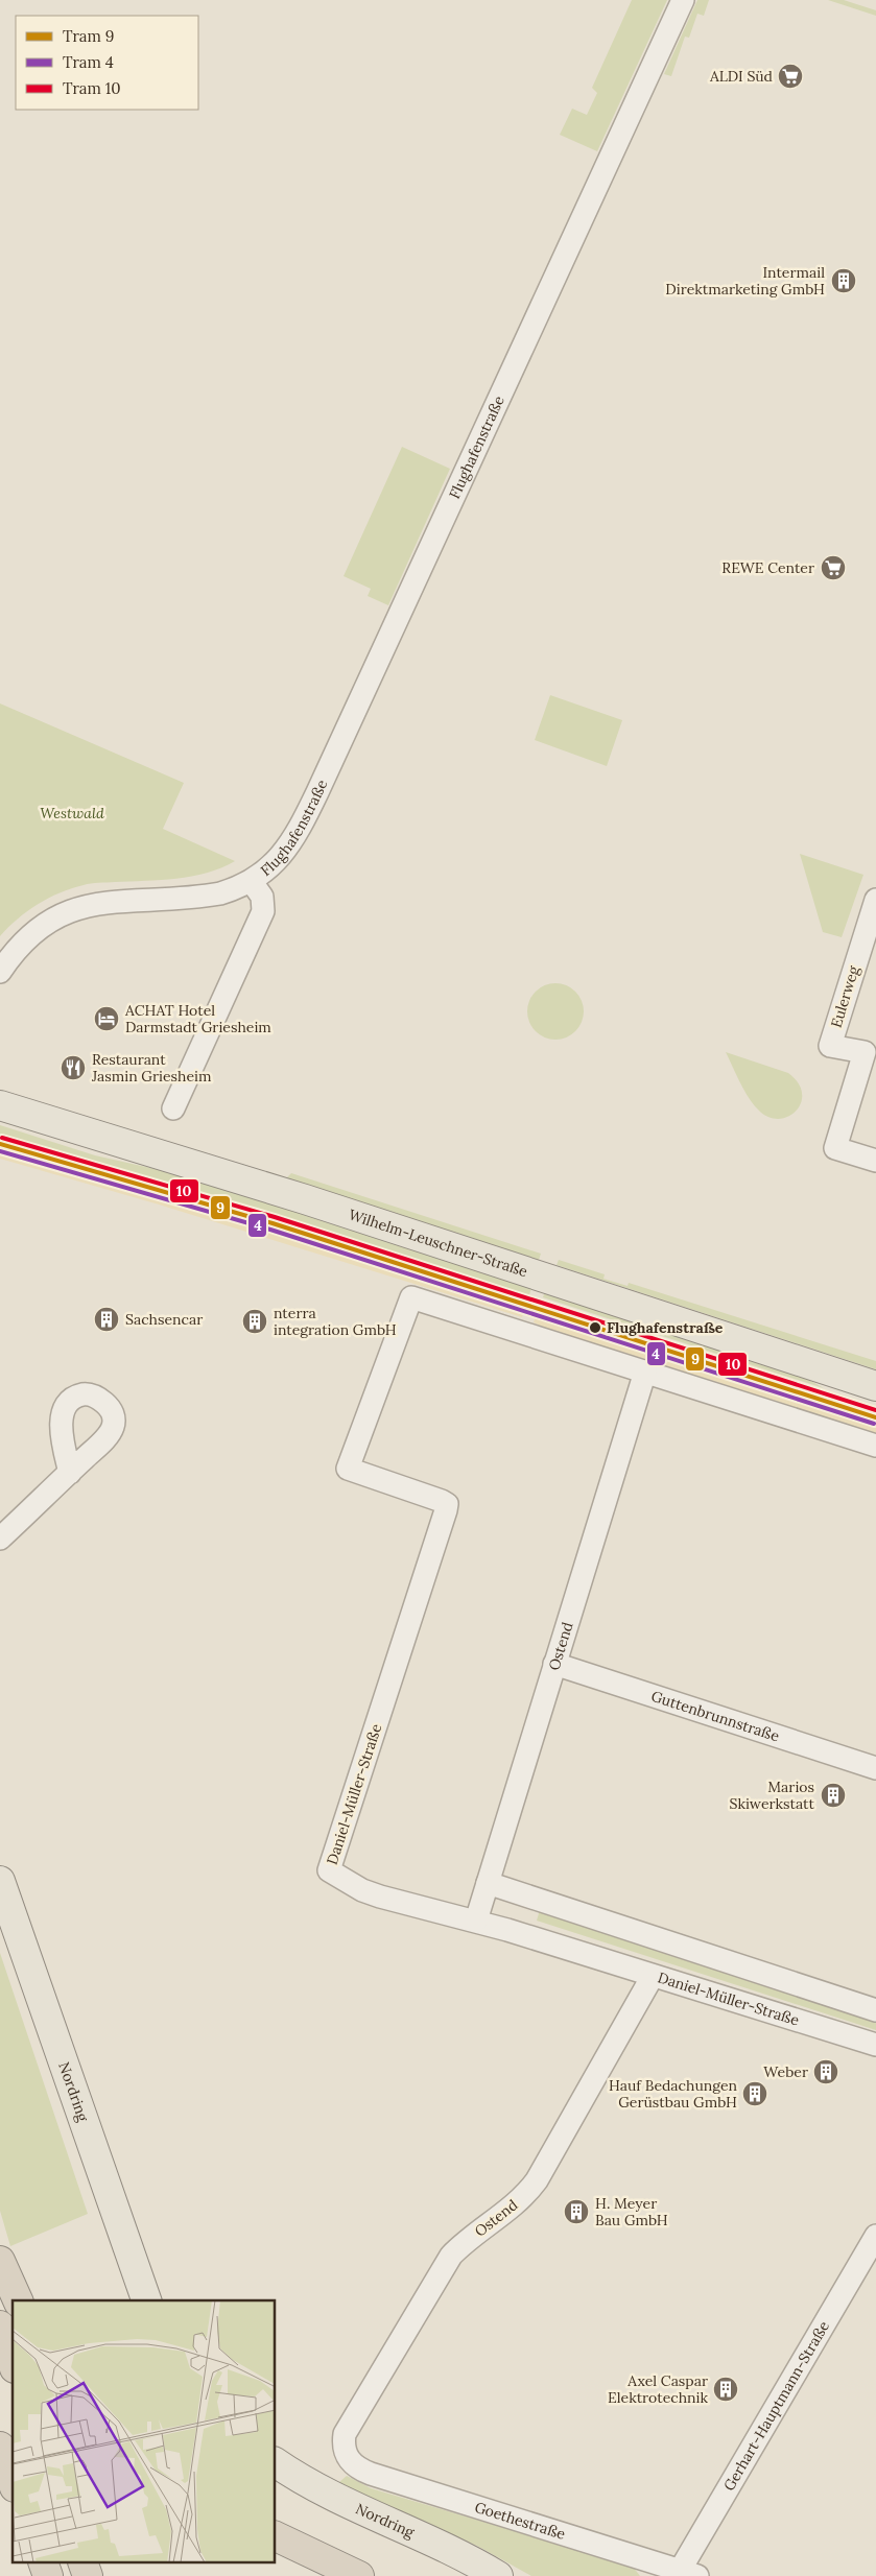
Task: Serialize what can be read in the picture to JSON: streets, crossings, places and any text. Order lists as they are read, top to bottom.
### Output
{
  "streets": {
    "main road": ["Wilhelm-Leuschner-Straße", "Nordring"],
    "street": [
      "Flughafenstraße",
      "Eulerweg",
      "Ostend",
      "Guttenbrunnstraße",
      "Daniel-Müller-Straße",
      "Gerhart-Hauptmann-Straße",
      "Goethestraße"
    ]
  },
  "crossings": [
    ["Ostend", "Guttenbrunnstraße"],
    ["Ostend", "Daniel-Müller-Straße"],
    ["Ostend", "Goethestraße"],
    ["Gerhart-Hauptmann-Straße", "Goethestraße"]
  ],
  "parks": ["Westwald"],
  "places": {
    "supermarket": ["ALDI Süd", "REWE Center"],
    "building": [
      "Intermail Direktmarketing GmbH",
      "Sachsencar",
      "nterra integration GmbH",
      "Marios Skiwerkstatt",
      "Weber",
      "Hauf Bedachungen Gerüstbau GmbH",
      "H. Meyer Bau GmbH",
      "Axel Caspar Elektrotechnik"
    ],
    "hotel": ["ACHAT Hotel Darmstadt Griesheim"],
    "restaurant": ["Restaurant Jasmin Griesheim"],
    "other": ["Flughafenstraße"]
  },
  "lines": ["tram line 10", "tram line 9", "tram line 4"],
  "legend": ["Tram 9", "Tram 4", "Tram 10"]
}
